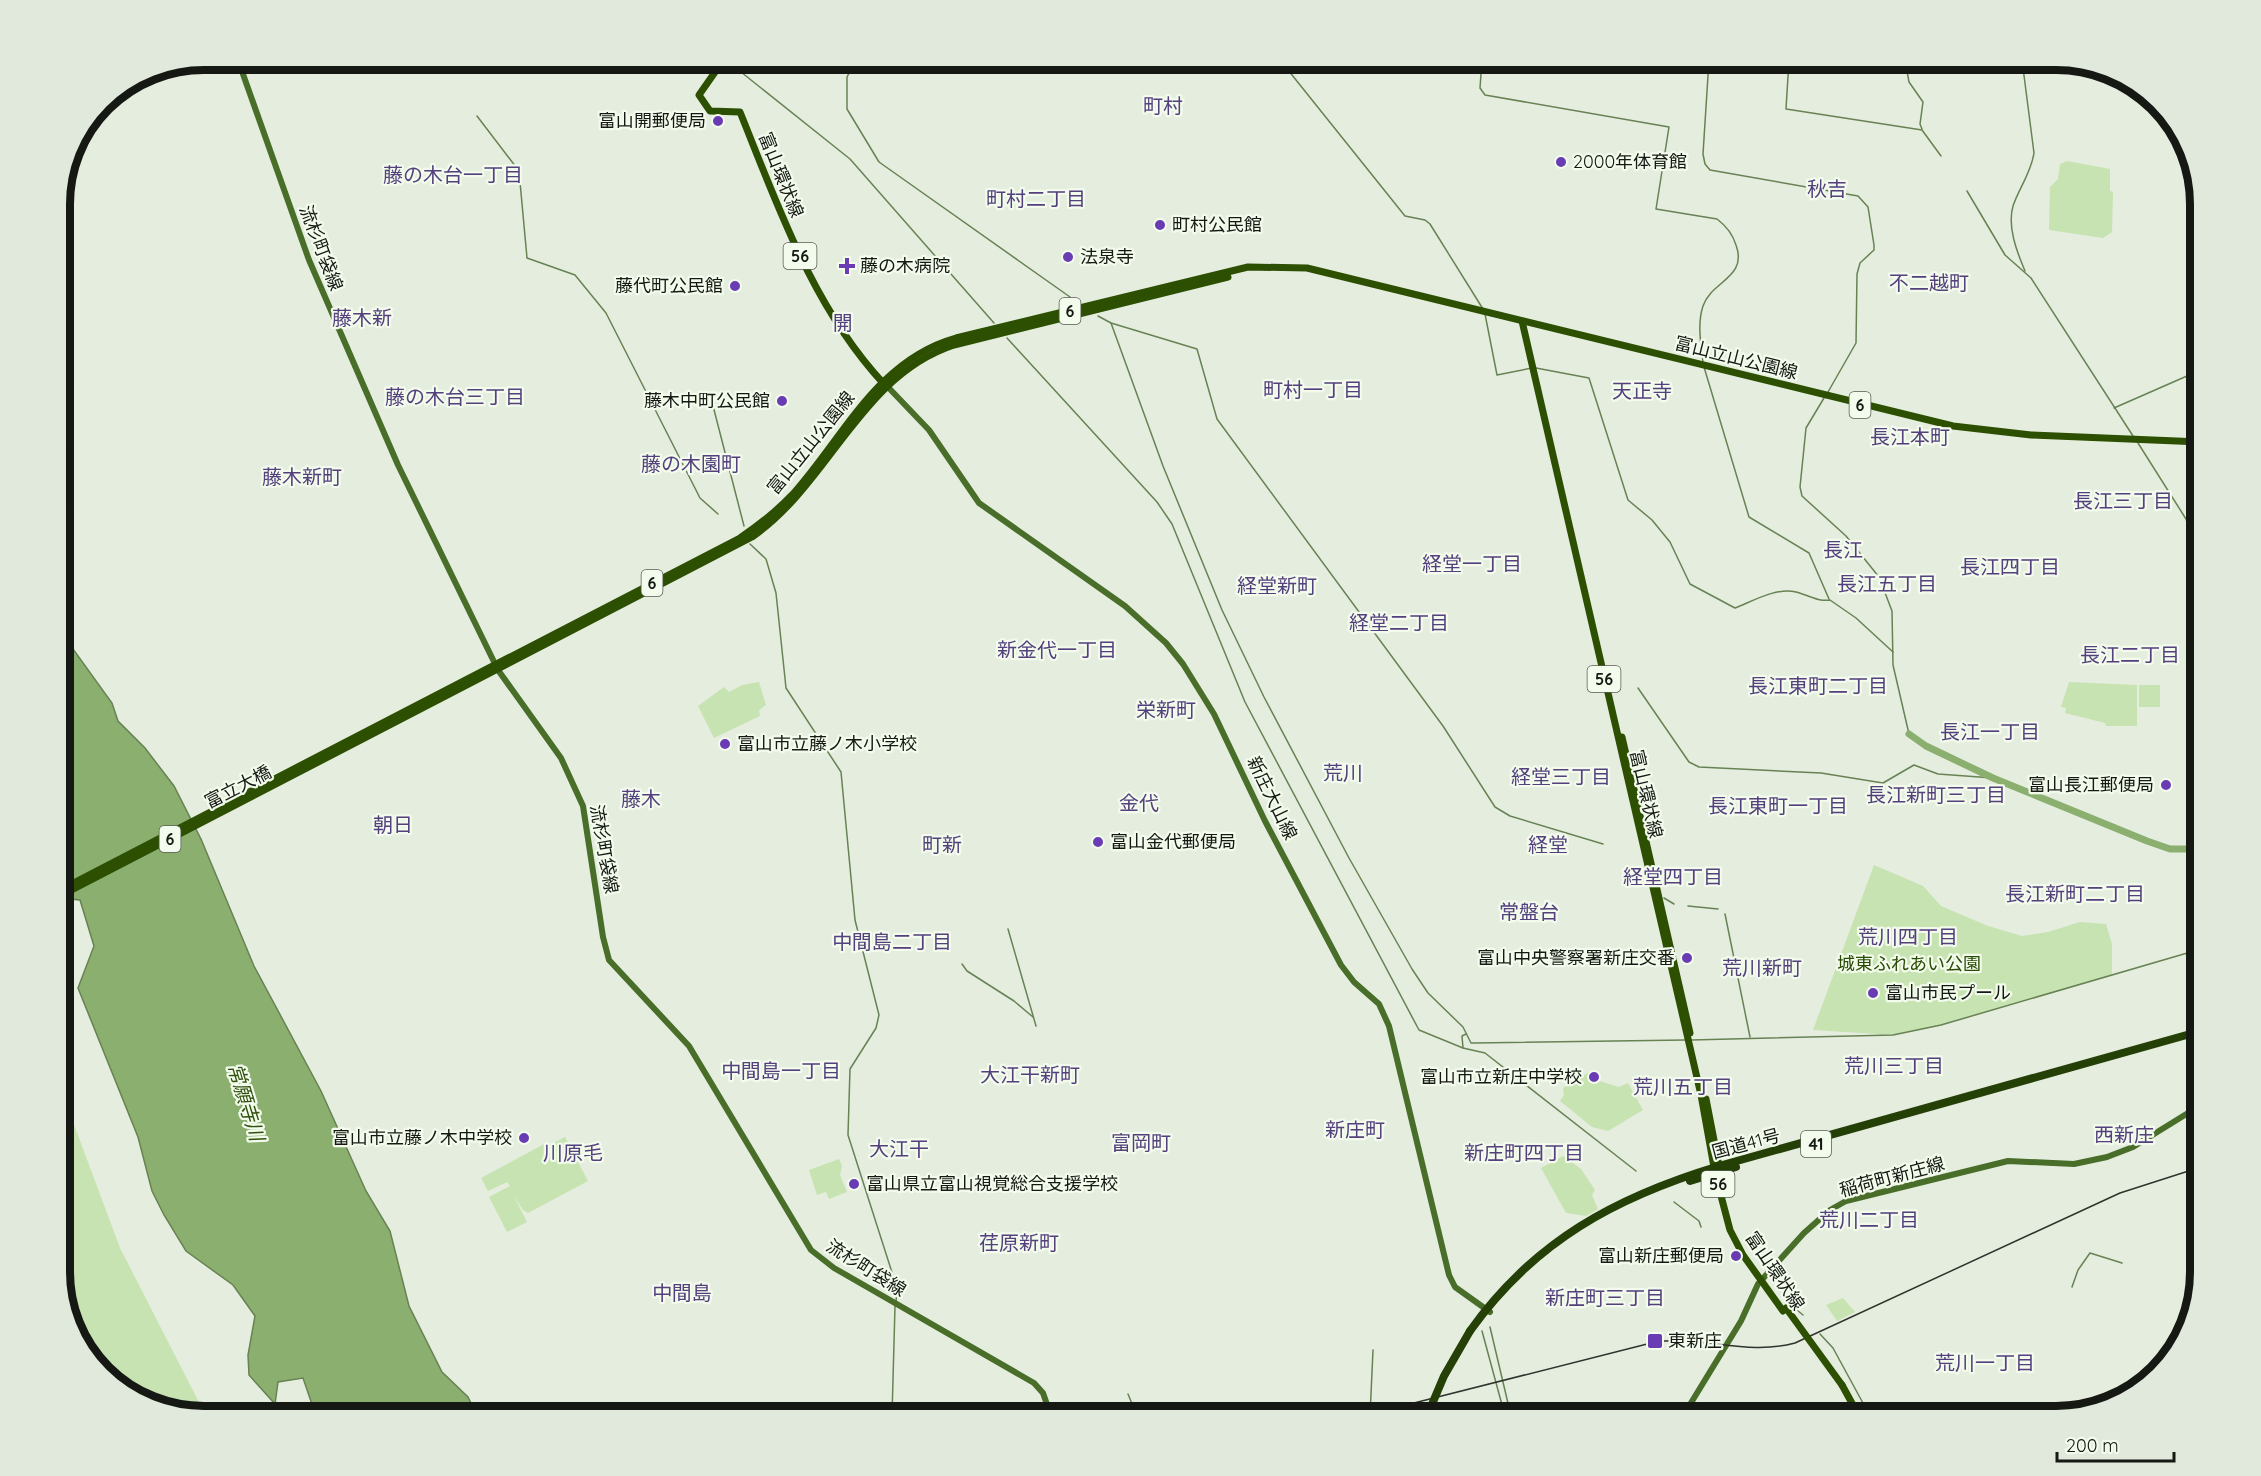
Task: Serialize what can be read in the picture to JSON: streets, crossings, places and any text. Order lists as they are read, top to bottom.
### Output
{
  "streets": {
    "highway": ["国道41号", "41"],
    "main road": [
      "富山環状線",
      "流杉町袋線",
      "56",
      "6",
      "富山立山公園線",
      "富立大橋",
      "新庄大山線",
      "稲荷町新庄線"
    ]
  },
  "crossings": [
    ["富山環状線", "富山立山公園線"],
    ["富山環状線", "新庄大山線"],
    ["富山環状線", "国道41号"],
    ["富山環状線", "稲荷町新庄線"],
    ["流杉町袋線", "富山立山公園線"],
    ["富山立山公園線", "富立大橋"],
    ["富山立山公園線", "新庄大山線"],
    ["新庄大山線", "国道41号"]
  ],
  "districts": [
    "町村",
    "藤の木台一丁目",
    "秋吉",
    "町村二丁目",
    "不二越町",
    "藤木新",
    "開",
    "町村一丁目",
    "天正寺",
    "藤の木台三丁目",
    "長江本町",
    "藤の木園町",
    "藤木新町",
    "長江三丁目",
    "長江",
    "経堂一丁目",
    "長江四丁目",
    "長江五丁目",
    "経堂新町",
    "経堂二丁目",
    "新金代一丁目",
    "長江二丁目",
    "長江東町二丁目",
    "栄新町",
    "長江一丁目",
    "荒川",
    "経堂三丁目",
    "長江新町三丁目",
    "藤木",
    "金代",
    "長江東町一丁目",
    "朝日",
    "町新",
    "経堂",
    "経堂四丁目",
    "長江新町二丁目",
    "常盤台",
    "荒川四丁目",
    "中間島二丁目",
    "荒川新町",
    "荒川三丁目",
    "中間島一丁目",
    "大江干新町",
    "荒川五丁目",
    "新庄町",
    "西新庄",
    "富岡町",
    "大江干",
    "川原毛",
    "新庄町四丁目",
    "荒川二丁目",
    "荏原新町",
    "中間島",
    "新庄町三丁目",
    "荒川一丁目"
  ],
  "water": ["常願寺川"],
  "parks": ["城東ふれあい公園"],
  "places": {
    "other": [
      "富山開郵便局",
      "2000年体育館",
      "町村公民館",
      "法泉寺",
      "藤代町公民館",
      "藤木中町公民館",
      "富山市立藤ノ木小学校",
      "富山長江郵便局",
      "富山金代郵便局",
      "富山中央警察署新庄交番",
      "富山市民プール",
      "富山市立新庄中学校",
      "富山市立藤ノ木中学校",
      "富山県立富山視覚総合支援学校",
      "富山新庄郵便局"
    ],
    "health": ["藤の木病院"],
    "transit": ["東新庄"]
  },
  "scale_bar": "200 m"
}
